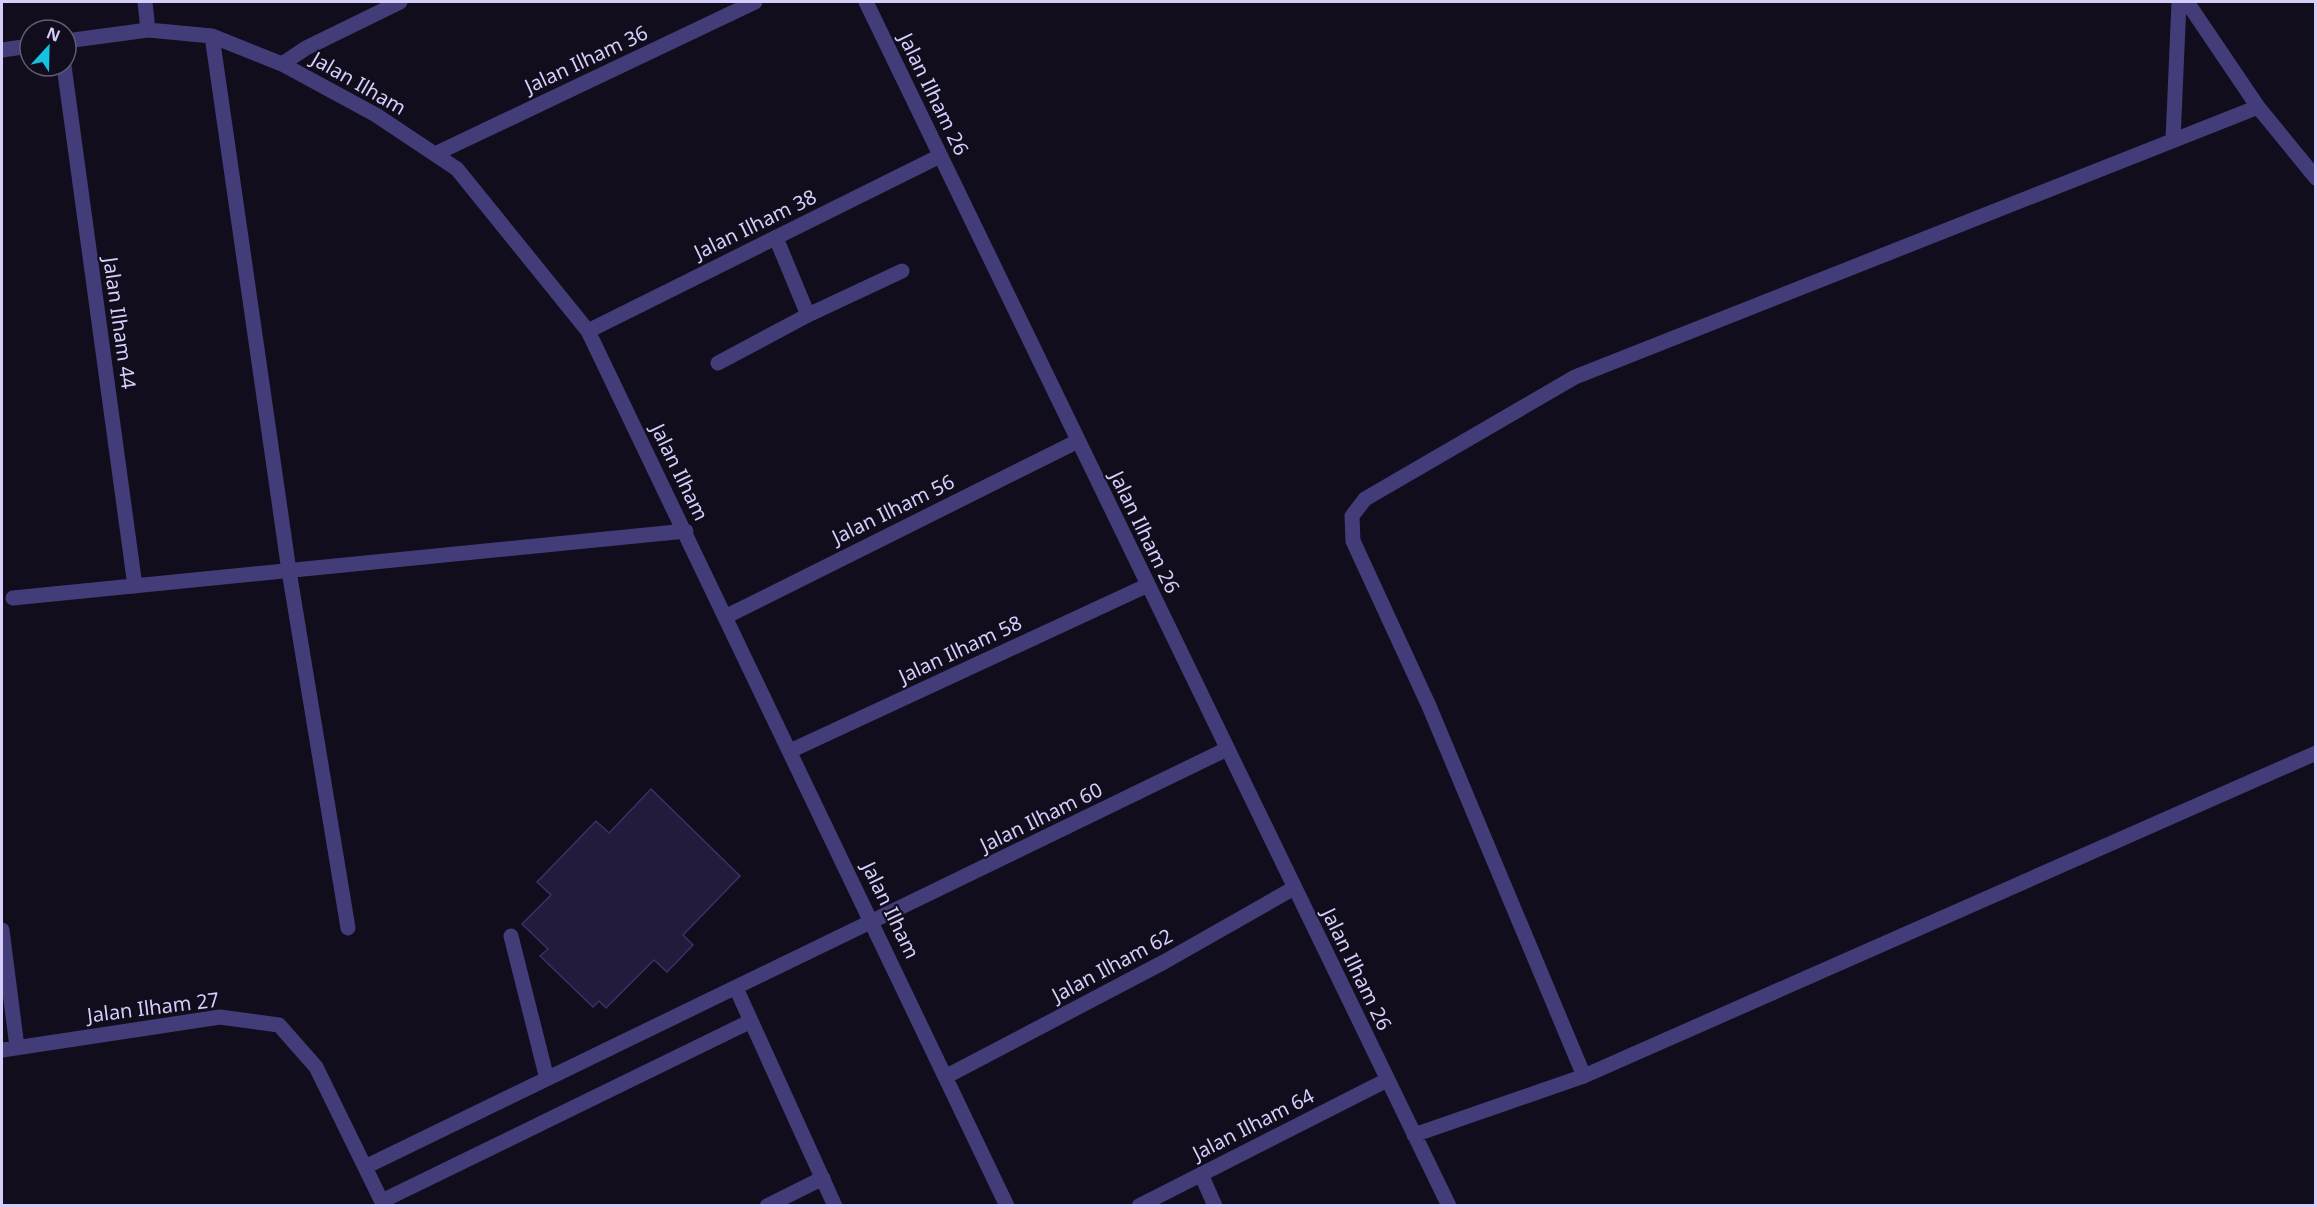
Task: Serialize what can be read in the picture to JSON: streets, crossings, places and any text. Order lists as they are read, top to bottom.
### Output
{
  "streets": {
    "street": [
      "Jalan Ilham 36",
      "Jalan Ilham",
      "Jalan Ilham 26",
      "Jalan Ilham 38",
      "Jalan Ilham 44",
      "Jalan Ilham 56",
      "Jalan Ilham 58",
      "Jalan Ilham 60",
      "Jalan Ilham 62",
      "Jalan Ilham 27",
      "Jalan Ilham 64"
    ]
  },
  "crossings": [
    ["Jalan Ilham 36", "Jalan Ilham"],
    ["Jalan Ilham", "Jalan Ilham 38"],
    ["Jalan Ilham", "Jalan Ilham 56"],
    ["Jalan Ilham", "Jalan Ilham 58"],
    ["Jalan Ilham", "Jalan Ilham 60"],
    ["Jalan Ilham", "Jalan Ilham 62"],
    ["Jalan Ilham 26", "Jalan Ilham 38"],
    ["Jalan Ilham 26", "Jalan Ilham 56"],
    ["Jalan Ilham 26", "Jalan Ilham 58"],
    ["Jalan Ilham 26", "Jalan Ilham 60"],
    ["Jalan Ilham 26", "Jalan Ilham 62"],
    ["Jalan Ilham 26", "Jalan Ilham 64"],
    ["Jalan Ilham 60", "Jalan Ilham 27"]
  ],
  "north": "top"
}
